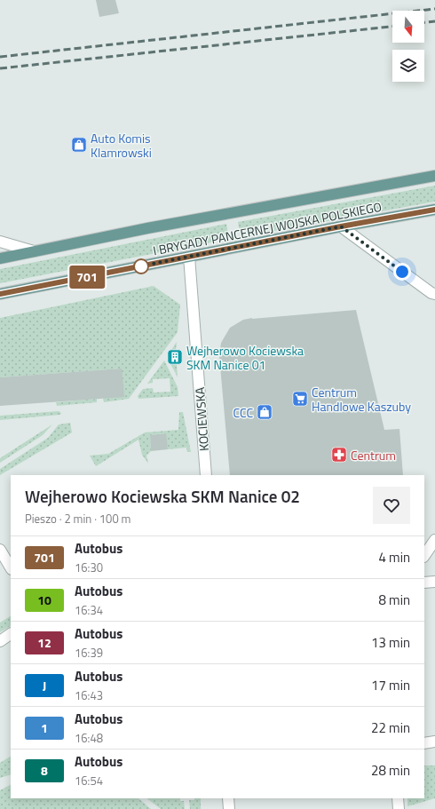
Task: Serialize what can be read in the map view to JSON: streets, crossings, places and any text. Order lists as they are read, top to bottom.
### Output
{
  "streets": {
    "main road": ["I BRYGADY PANCERNEJ WOJSKA POLSKIEGO"],
    "street": ["KOCIEWSKA"]
  },
  "crossings": [
    ["I BRYGADY PANCERNEJ WOJSKA POLSKIEGO", "KOCIEWSKA"]
  ],
  "places": {
    "shop": ["Auto Komis Klamrowski", "CCC"],
    "building": ["Wejherowo Kociewska SKM Nanice 01"],
    "supermarket": ["Centrum Handlowe Kaszuby"],
    "pharmacy": ["Centrum"]
  },
  "lines": ["bus line 701"],
  "north": "bottom",
  "page": {
    "on_map": "701",
    "heading": ["Wejherowo Kociewska SKM Nanice 02", "Pieszo · 2 min · 100 m"],
    "list": [
      {
        "mark": "701",
        "name": "Autobus",
        "note": "16:30",
        "value": "4 min"
      },
      {
        "mark": "10",
        "name": "Autobus",
        "note": "16:34",
        "value": "8 min"
      },
      {
        "mark": "12",
        "name": "Autobus",
        "note": "16:39",
        "value": "13 min"
      },
      {
        "mark": "J",
        "name": "Autobus",
        "note": "16:43",
        "value": "17 min"
      },
      {
        "mark": "1",
        "name": "Autobus",
        "note": "16:48",
        "value": "22 min"
      },
      {
        "mark": "8",
        "name": "Autobus",
        "note": "16:54",
        "value": "28 min"
      }
    ]
  }
}
